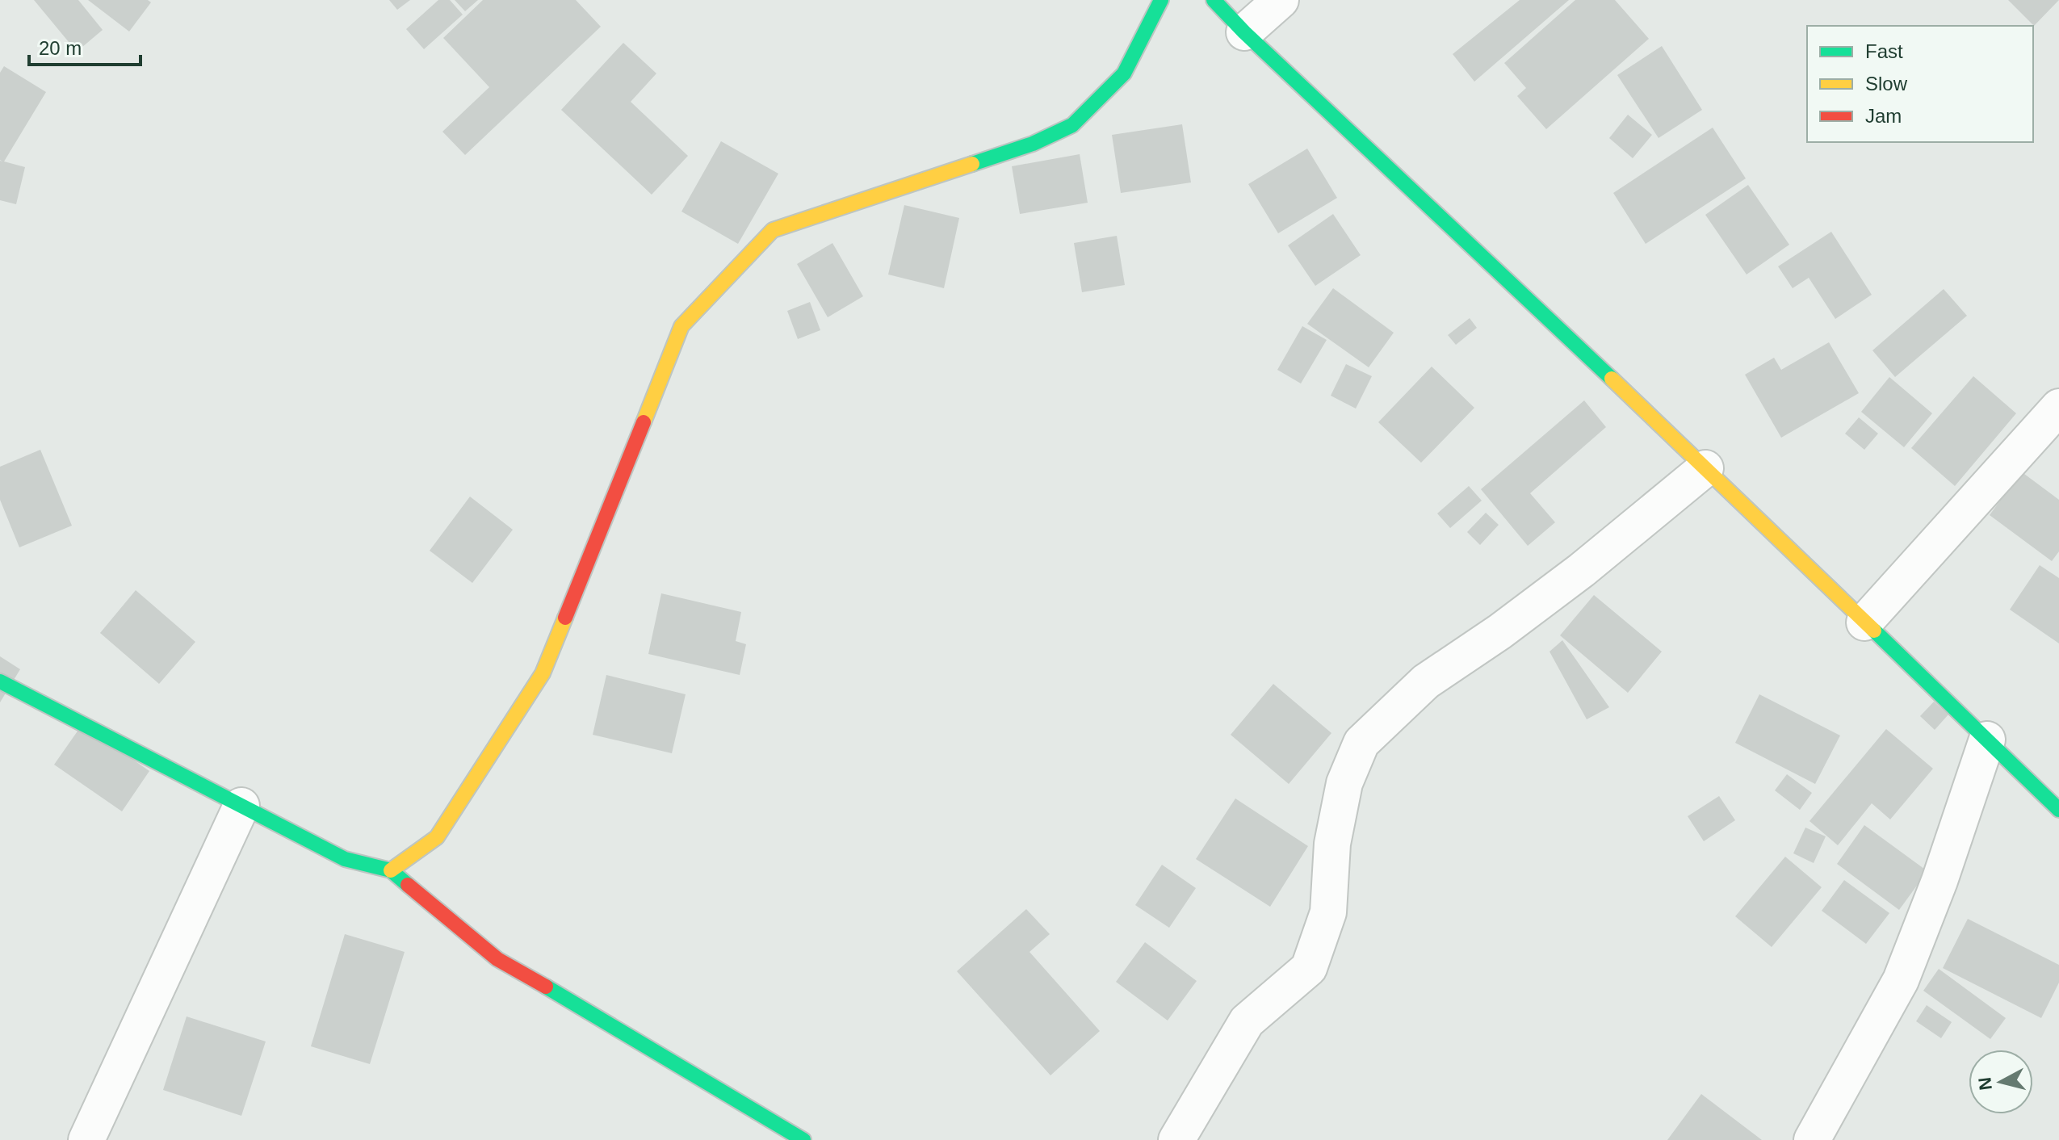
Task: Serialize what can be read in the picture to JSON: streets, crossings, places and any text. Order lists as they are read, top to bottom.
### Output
{
  "legend": ["Fast", "Slow", "Jam"],
  "scale_bar": "20 m",
  "north": "left"
}
